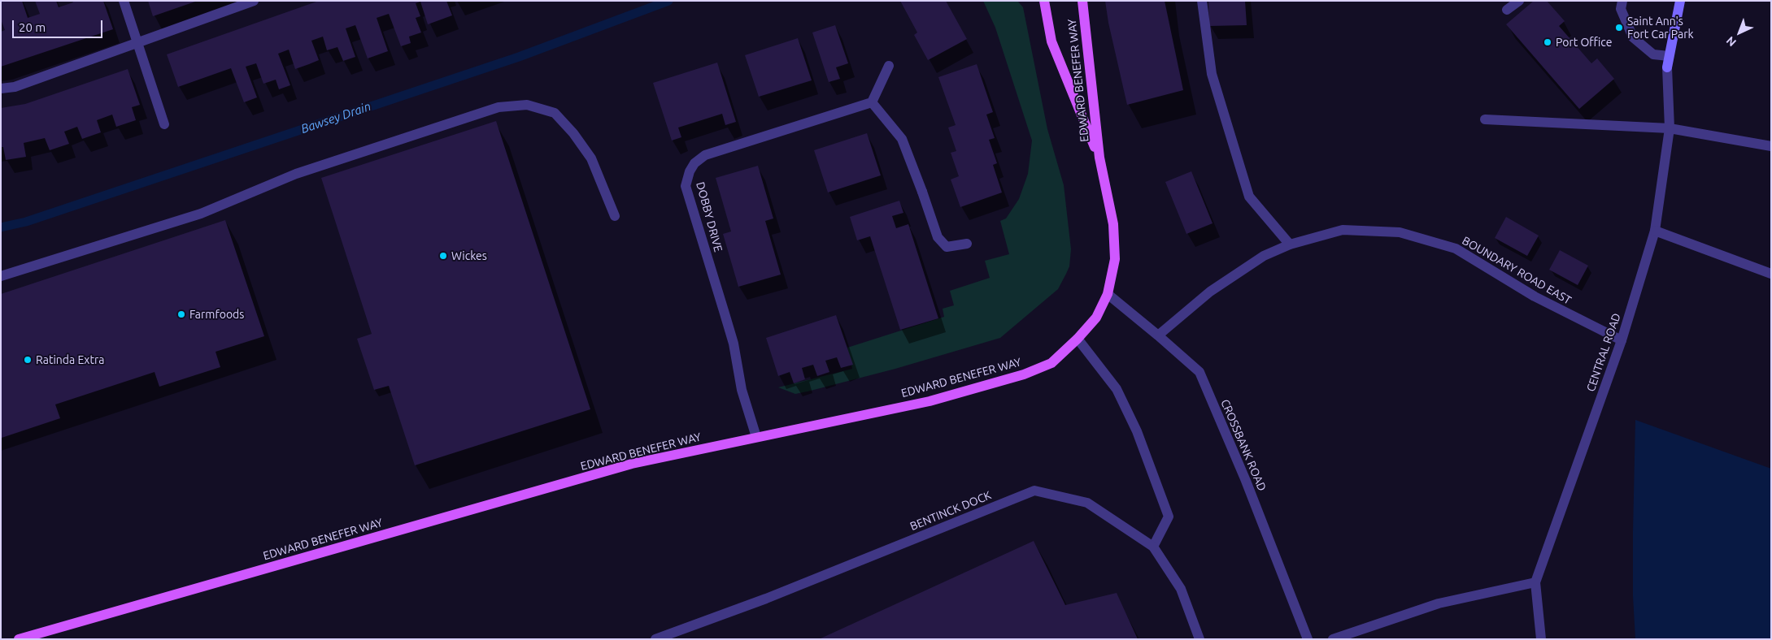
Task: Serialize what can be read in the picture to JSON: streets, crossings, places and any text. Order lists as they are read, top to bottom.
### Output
{
  "streets": {
    "main road": ["EDWARD BENEFER WAY"],
    "street": [
      "DOBBY DRIVE",
      "BOUNDARY ROAD EAST",
      "CENTRAL ROAD",
      "CROSSBANK ROAD",
      "BENTINCK DOCK"
    ]
  },
  "crossings": [
    ["EDWARD BENEFER WAY", "DOBBY DRIVE"],
    ["EDWARD BENEFER WAY", "CROSSBANK ROAD"],
    ["BOUNDARY ROAD EAST", "CENTRAL ROAD"],
    ["BOUNDARY ROAD EAST", "CROSSBANK ROAD"]
  ],
  "water": ["Bawsey Drain"],
  "places": [
    "Saint Ann's Fort Car Park",
    "Port Office",
    "Wickes",
    "Farmfoods",
    "Ratinda Extra"
  ],
  "scale_bar": "20 m",
  "north": "bottom left"
}
